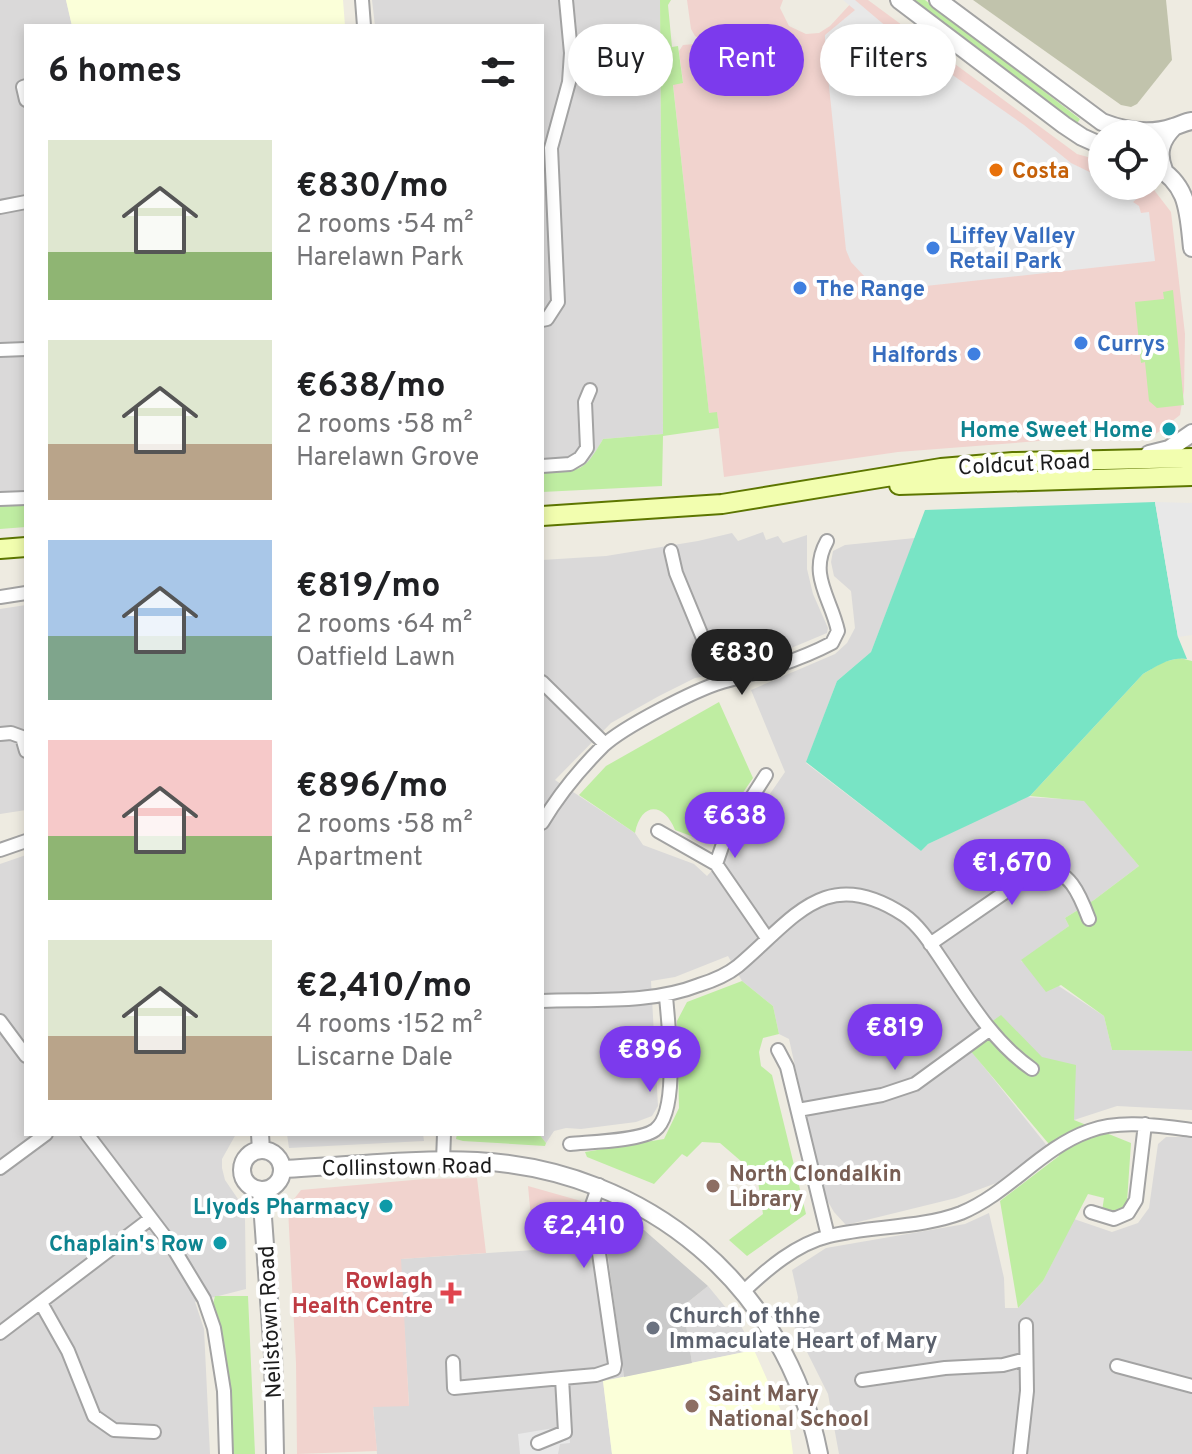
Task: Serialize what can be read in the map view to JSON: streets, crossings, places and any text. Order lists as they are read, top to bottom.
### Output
{
  "streets": {
    "main road": ["Coldcut Road"],
    "street": ["Collinstown Road", "Neilstown Road"]
  },
  "crossings": [
    ["Collinstown Road", "Neilstown Road"]
  ],
  "places": {
    "other": [
      "Costa",
      "Liffey Valley Retail Park",
      "The Range",
      "Currys",
      "Halfords",
      "Home Sweet Home",
      "North Clondalkin Library",
      "Llyods Pharmacy",
      "Chaplain's Row",
      "Church of thhe Immaculate Heart of Mary",
      "Saint Mary National School"
    ],
    "health": ["Rowlagh Health Centre"]
  },
  "page": {
    "chip": ["Buy", "Rent", "Filters"],
    "heading": "6 homes",
    "list": [
      {
        "name": "€830/mo",
        "note": "2 rooms · 54 m² · Harelawn Park"
      },
      {
        "name": "€638/mo",
        "note": "2 rooms · 58 m² · Harelawn Grove"
      },
      {
        "name": "€819/mo",
        "note": "2 rooms · 64 m² · Oatfield Lawn"
      },
      {
        "name": "€896/mo",
        "note": "2 rooms · 58 m² · Apartment"
      },
      {
        "name": "€2,410/mo",
        "note": "4 rooms · 152 m² · Liscarne Dale"
      }
    ],
    "price": [
      "€830",
      "€638",
      "€1,670",
      "€819",
      "€896",
      "€2,410"
    ]
  }
}
